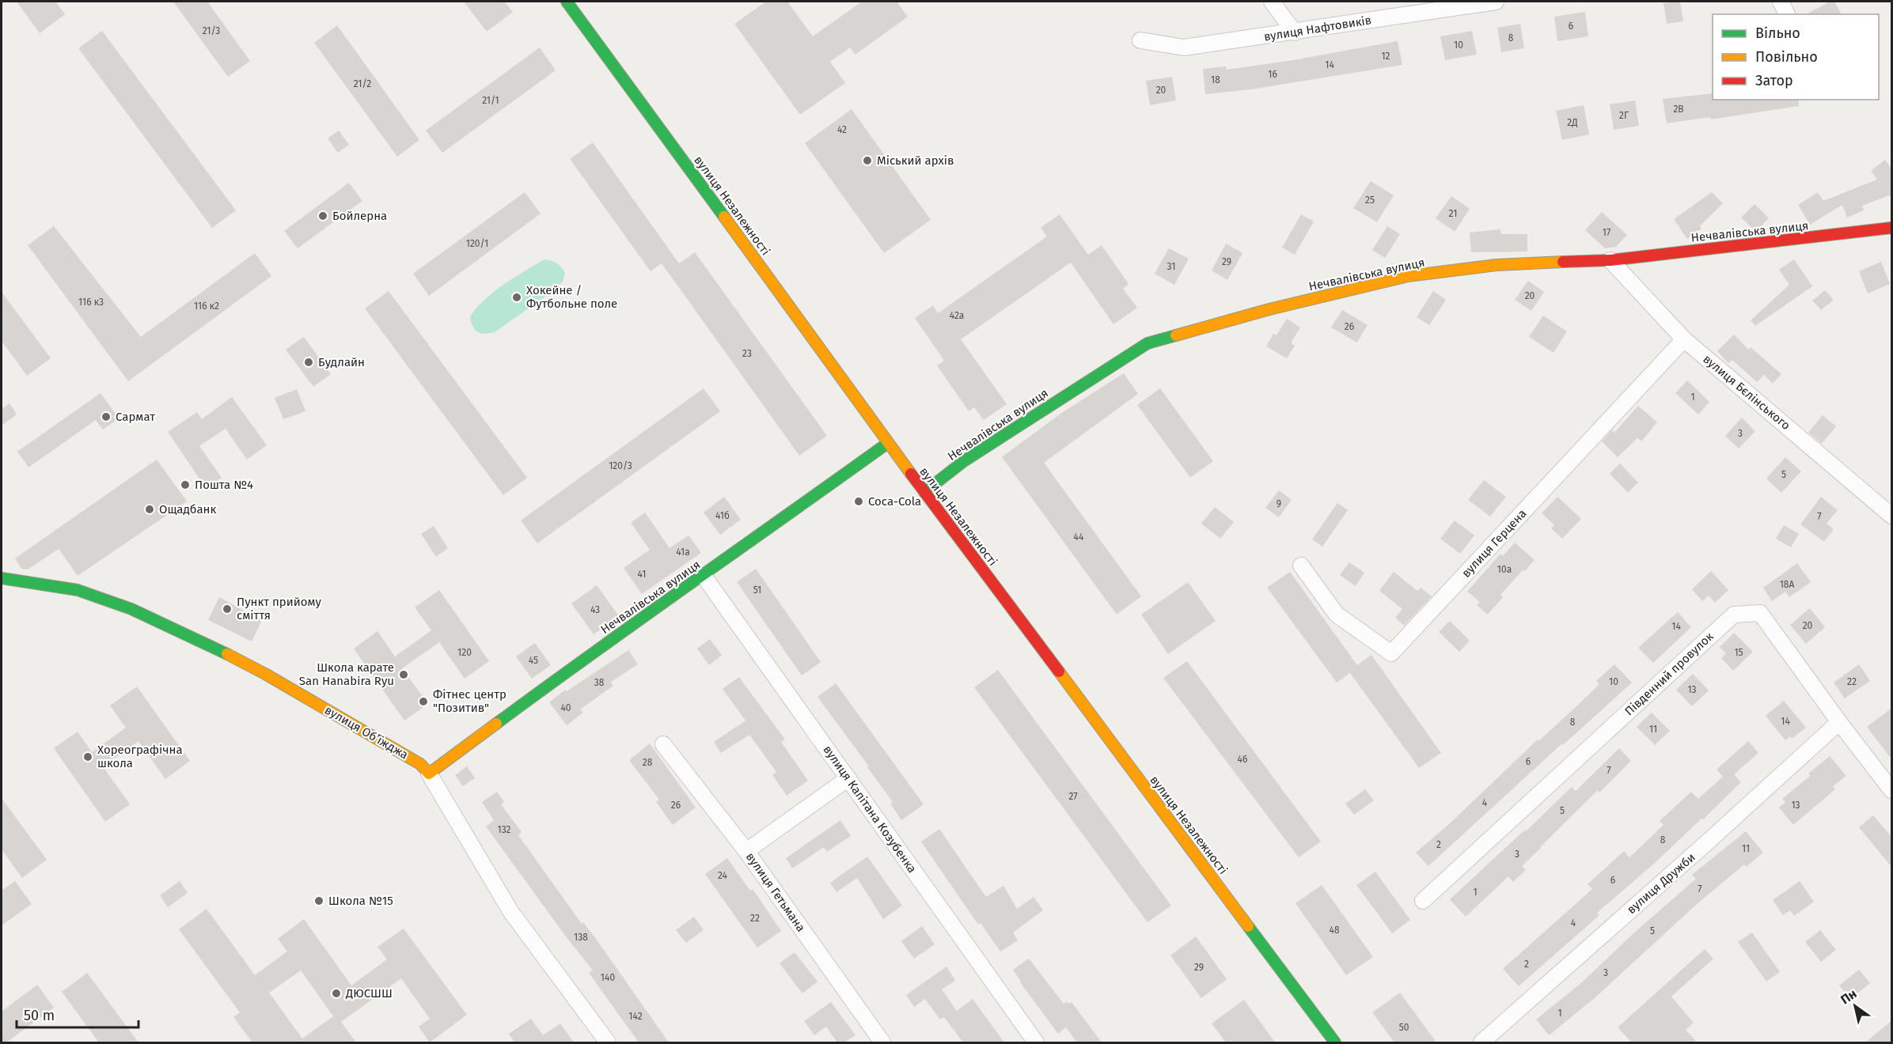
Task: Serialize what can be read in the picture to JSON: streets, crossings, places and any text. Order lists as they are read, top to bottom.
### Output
{
  "streets": {
    "street": [
      "вулиця Нафтовиків",
      "вулиця Незалежності",
      "Нечвалівська вулиця",
      "вулиця Бєлінського",
      "вулиця Герцена",
      "Південний провулок",
      "вулиця Обʼїжджа",
      "вулиця Капітана Козубенка",
      "вулиця Дружби",
      "вулиця Гетьмана"
    ]
  },
  "crossings": [
    ["вулиця Незалежності", "Нечвалівська вулиця"],
    ["Нечвалівська вулиця", "вулиця Бєлінського"],
    ["Нечвалівська вулиця", "вулиця Обʼїжджа"],
    ["Нечвалівська вулиця", "вулиця Капітана Козубенка"],
    ["вулиця Бєлінського", "вулиця Герцена"],
    ["Південний провулок", "вулиця Дружби"]
  ],
  "places": [
    "Міський архів",
    "Бойлерна",
    "Хокейне / Футбольне поле",
    "Будлайн",
    "Сармат",
    "Пошта №4",
    "Coca-Cola",
    "Ощадбанк",
    "Пункт прийому сміття",
    "Школа карате San Hanabira Ryu",
    "Фітнес центр \"Позитив\"",
    "Хореографічна школа",
    "Школа №15",
    "ДЮСШШ"
  ],
  "house_numbers": [
    "6",
    "21/3",
    "8",
    "10",
    "12",
    "14",
    "16",
    "18",
    "21/2",
    "20",
    "21/1",
    "2В",
    "2Г",
    "2Д",
    "42",
    "25",
    "21",
    "17",
    "120/1",
    "29",
    "31",
    "20",
    "116 к3",
    "116 к2",
    "42а",
    "26",
    "23",
    "1",
    "3",
    "120/3",
    "5",
    "9",
    "41б",
    "7",
    "44",
    "41а",
    "10а",
    "41",
    "18А",
    "51",
    "43",
    "20",
    "14",
    "120",
    "15",
    "45",
    "10",
    "22",
    "38",
    "13",
    "40",
    "14",
    "8",
    "11",
    "46",
    "6",
    "28",
    "7",
    "27",
    "4",
    "26",
    "13",
    "5",
    "132",
    "8",
    "2",
    "11",
    "3",
    "24",
    "6",
    "7",
    "1",
    "22",
    "4",
    "48",
    "5",
    "138",
    "2",
    "29",
    "3",
    "140",
    "1",
    "142",
    "50"
  ],
  "legend": ["Вільно", "Повільно", "Затор"],
  "scale_bar": "50 m",
  "north": "top left"
}
